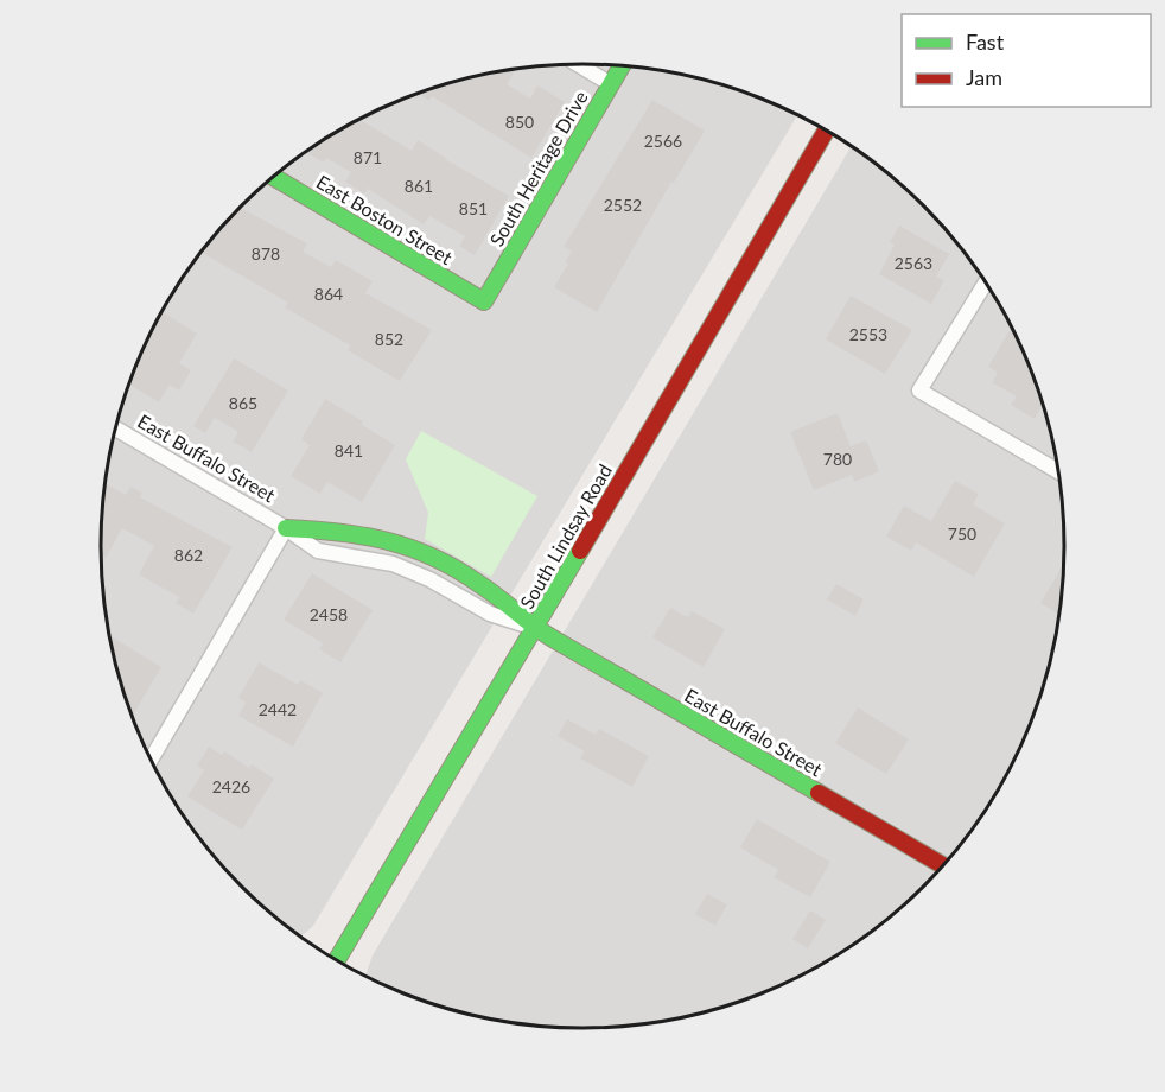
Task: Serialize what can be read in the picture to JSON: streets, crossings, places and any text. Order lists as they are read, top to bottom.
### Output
{
  "streets": {
    "street": [
      "South Heritage Drive",
      "East Boston Street",
      "East Buffalo Street",
      "South Lindsay Road"
    ]
  },
  "crossings": [
    ["South Heritage Drive", "East Boston Street"],
    ["East Buffalo Street", "South Lindsay Road"]
  ],
  "house_numbers": [
    "850",
    "2566",
    "871",
    "861",
    "2552",
    "851",
    "878",
    "2563",
    "864",
    "2553",
    "852",
    "865",
    "841",
    "780",
    "750",
    "862",
    "2458",
    "2442",
    "2426"
  ],
  "legend": ["Fast", "Jam"]
}
